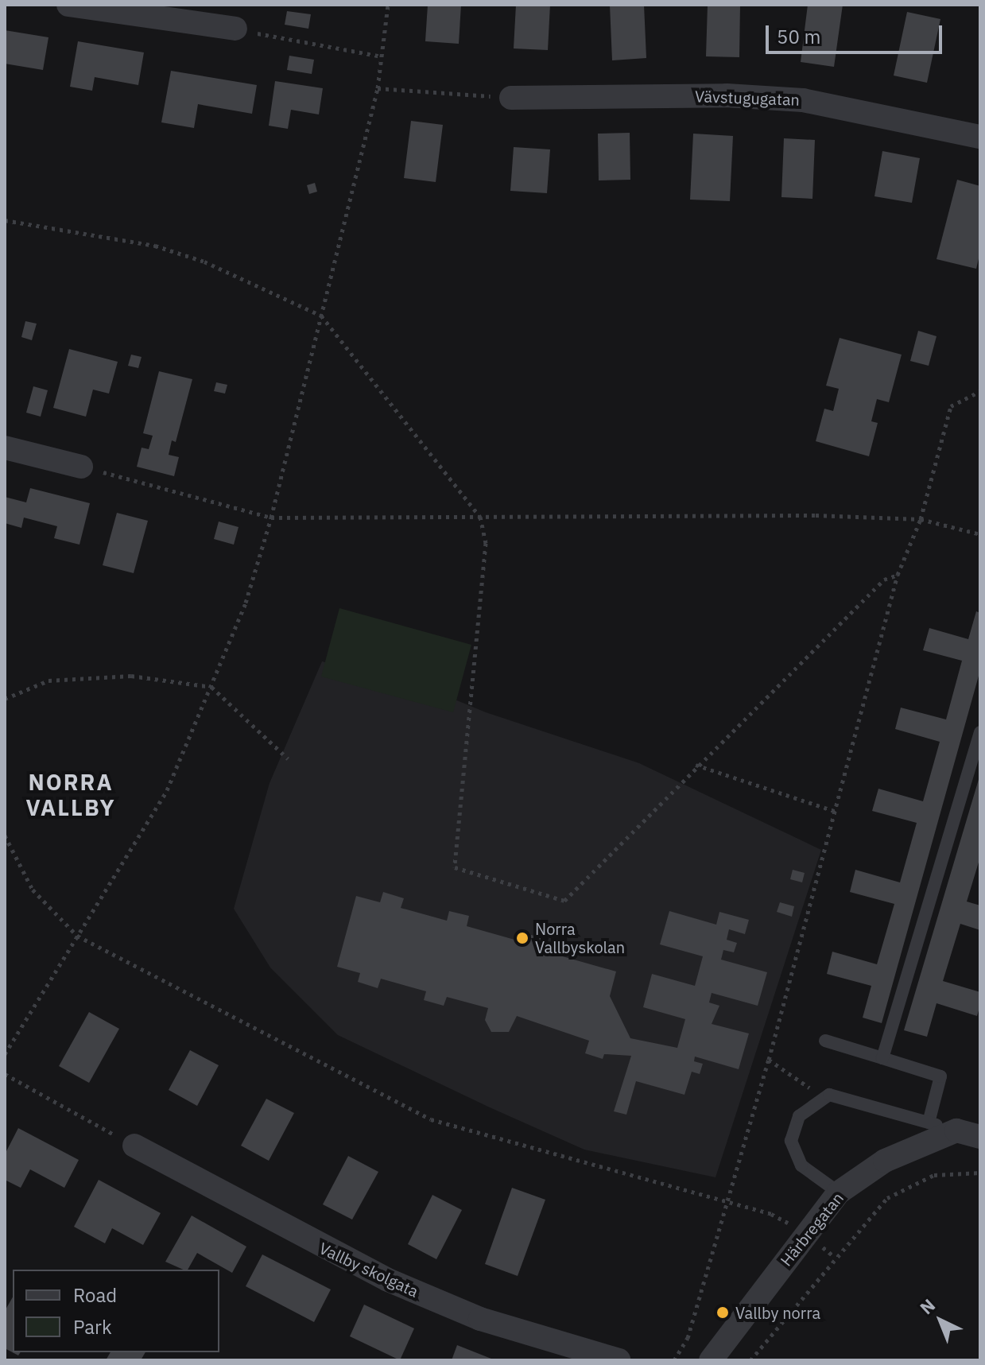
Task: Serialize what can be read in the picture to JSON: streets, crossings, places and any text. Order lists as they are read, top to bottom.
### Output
{
  "streets": {
    "street": ["Vävstugugatan", "Härbregatan", "Vallby skolgata"]
  },
  "districts": ["NORRA VALLBY"],
  "places": ["Norra Vallbyskolan", "Vallby norra"],
  "legend": ["Road", "Park"],
  "scale_bar": "50 m",
  "north": "top left"
}
